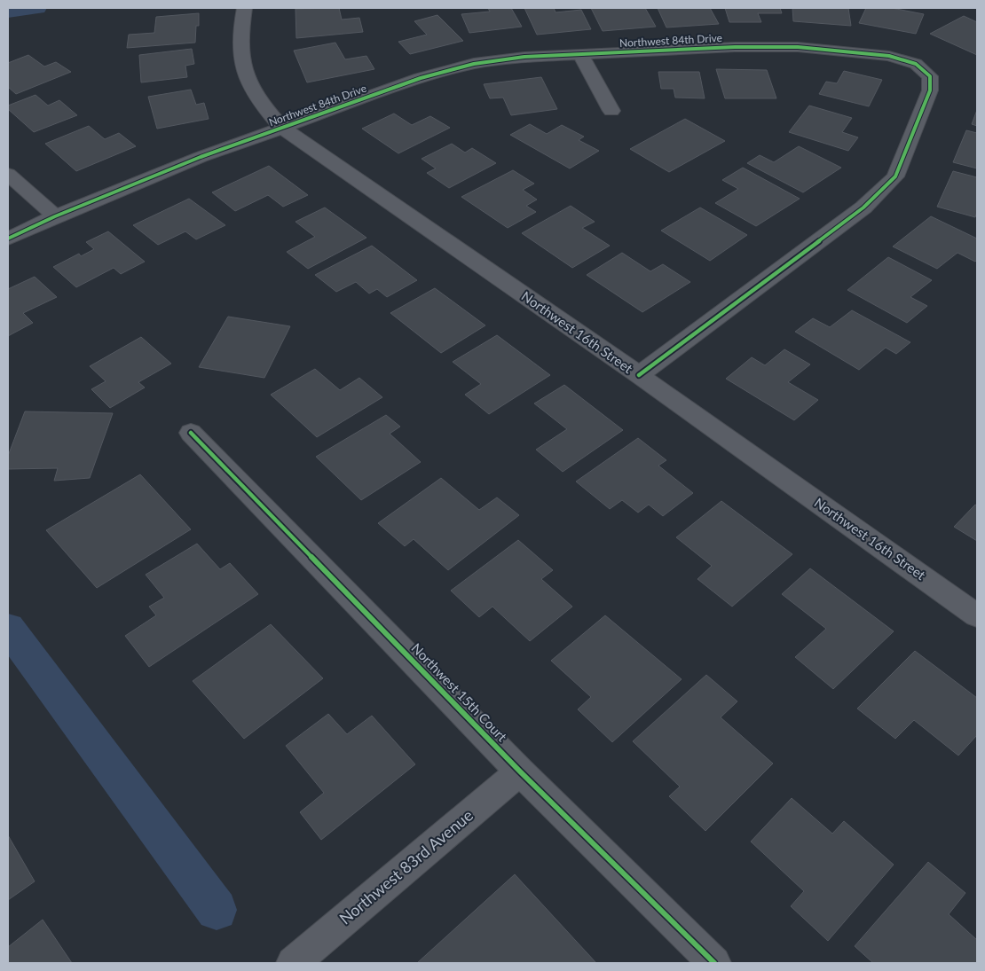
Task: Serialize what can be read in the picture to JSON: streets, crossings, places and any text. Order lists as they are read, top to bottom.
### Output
{
  "streets": {
    "street": [
      "Northwest 84th Drive",
      "Northwest 16th Street",
      "Northwest 15th Court",
      "Northwest 83rd Avenue"
    ]
  },
  "crossings": [
    ["Northwest 84th Drive", "Northwest 16th Street"],
    ["Northwest 15th Court", "Northwest 83rd Avenue"]
  ]
}
